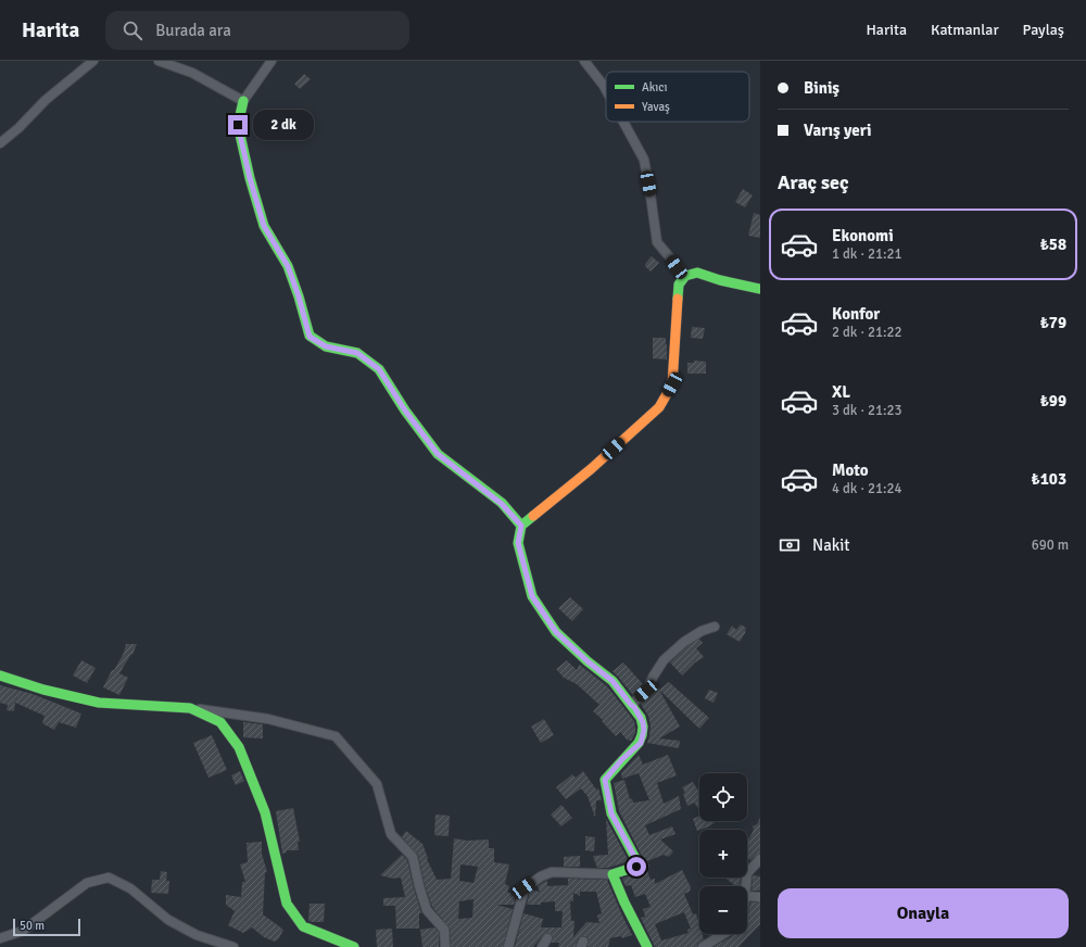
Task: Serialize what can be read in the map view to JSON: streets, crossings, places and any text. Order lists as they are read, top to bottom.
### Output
{
  "legend": ["Akıcı", "Yavaş"],
  "scale_bar": "50 m",
  "page": {
    "header": "Harita",
    "search": "Burada ara",
    "nav": ["Harita", "Katmanlar", "Paylaş"],
    "banner": ["Biniş", "Varış yeri"],
    "bubble": "2 dk",
    "heading": "Araç seç",
    "list": [
      {
        "name": "Ekonomi",
        "note": "1 dk · 21:21",
        "value": "₺58"
      },
      {
        "name": "Konfor",
        "note": "2 dk · 21:22",
        "value": "₺79"
      },
      {
        "name": "XL",
        "note": "3 dk · 21:23",
        "value": "₺99"
      },
      {
        "name": "Moto",
        "note": "4 dk · 21:24",
        "value": "₺103"
      }
    ],
    "pay": ["Nakit", "690 m"],
    "map_buttons": ["+", "−"],
    "buttons": "Onayla",
    "scale": "50 m"
  }
}
